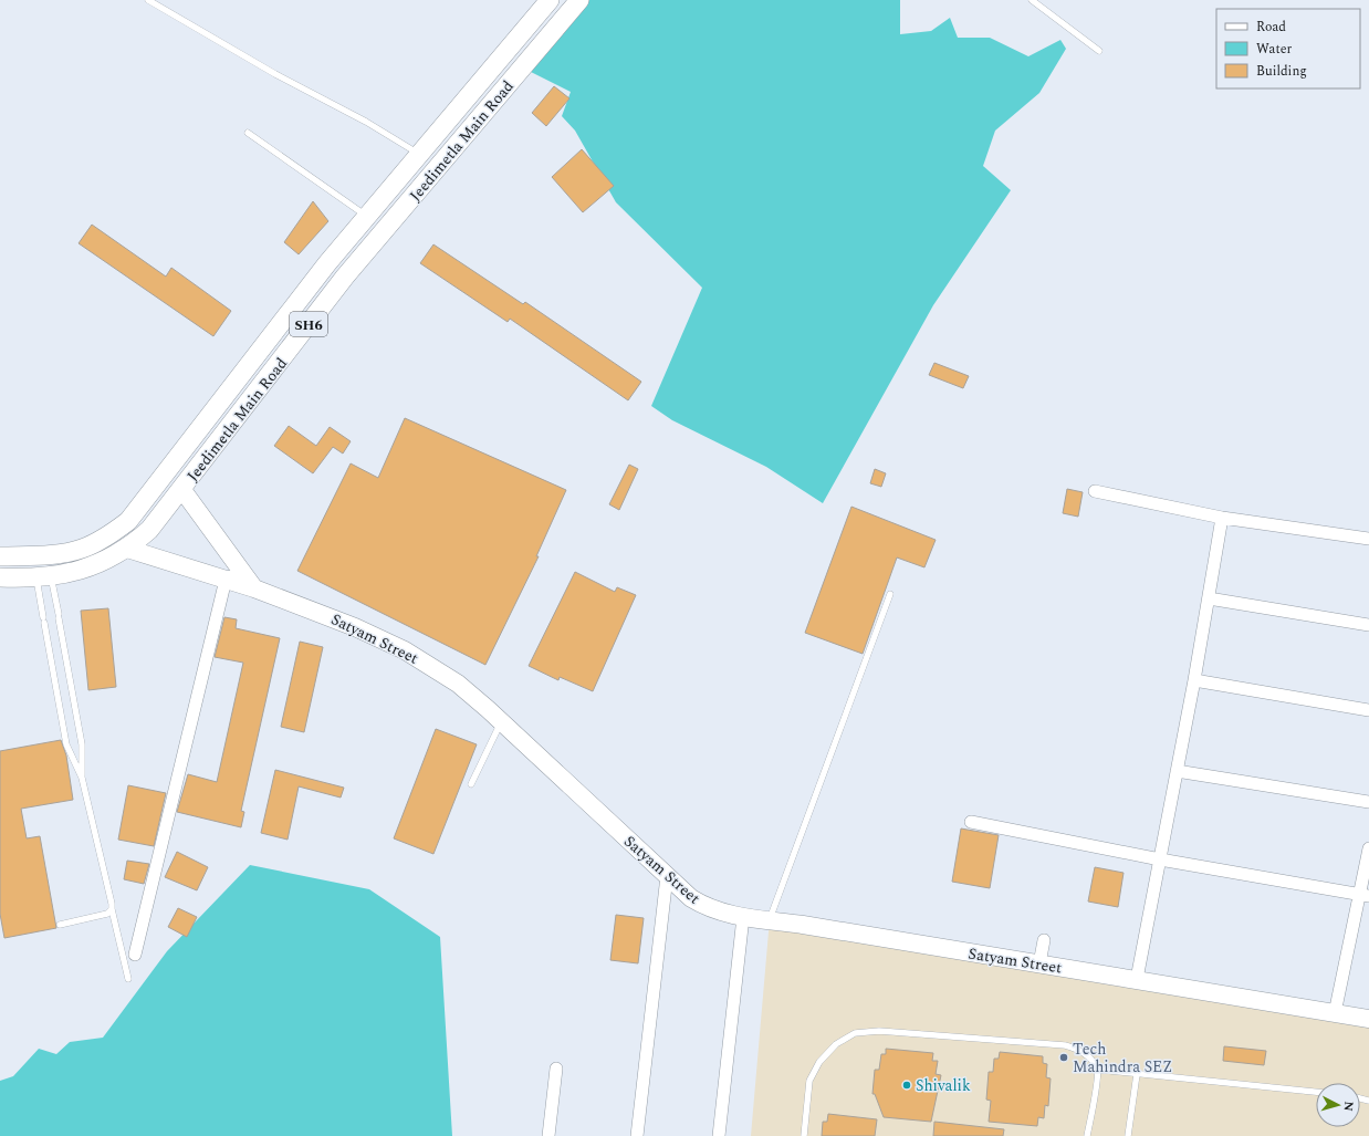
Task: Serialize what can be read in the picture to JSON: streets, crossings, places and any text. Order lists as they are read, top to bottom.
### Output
{
  "streets": {
    "main road": ["Jeedimetla Main Road", "SH6"],
    "street": ["Satyam Street"]
  },
  "crossings": [
    ["Jeedimetla Main Road", "Satyam Street"]
  ],
  "places": ["Tech Mahindra SEZ", "Shivalik"],
  "legend": ["Road", "Water", "Building"],
  "north": "right"
}
